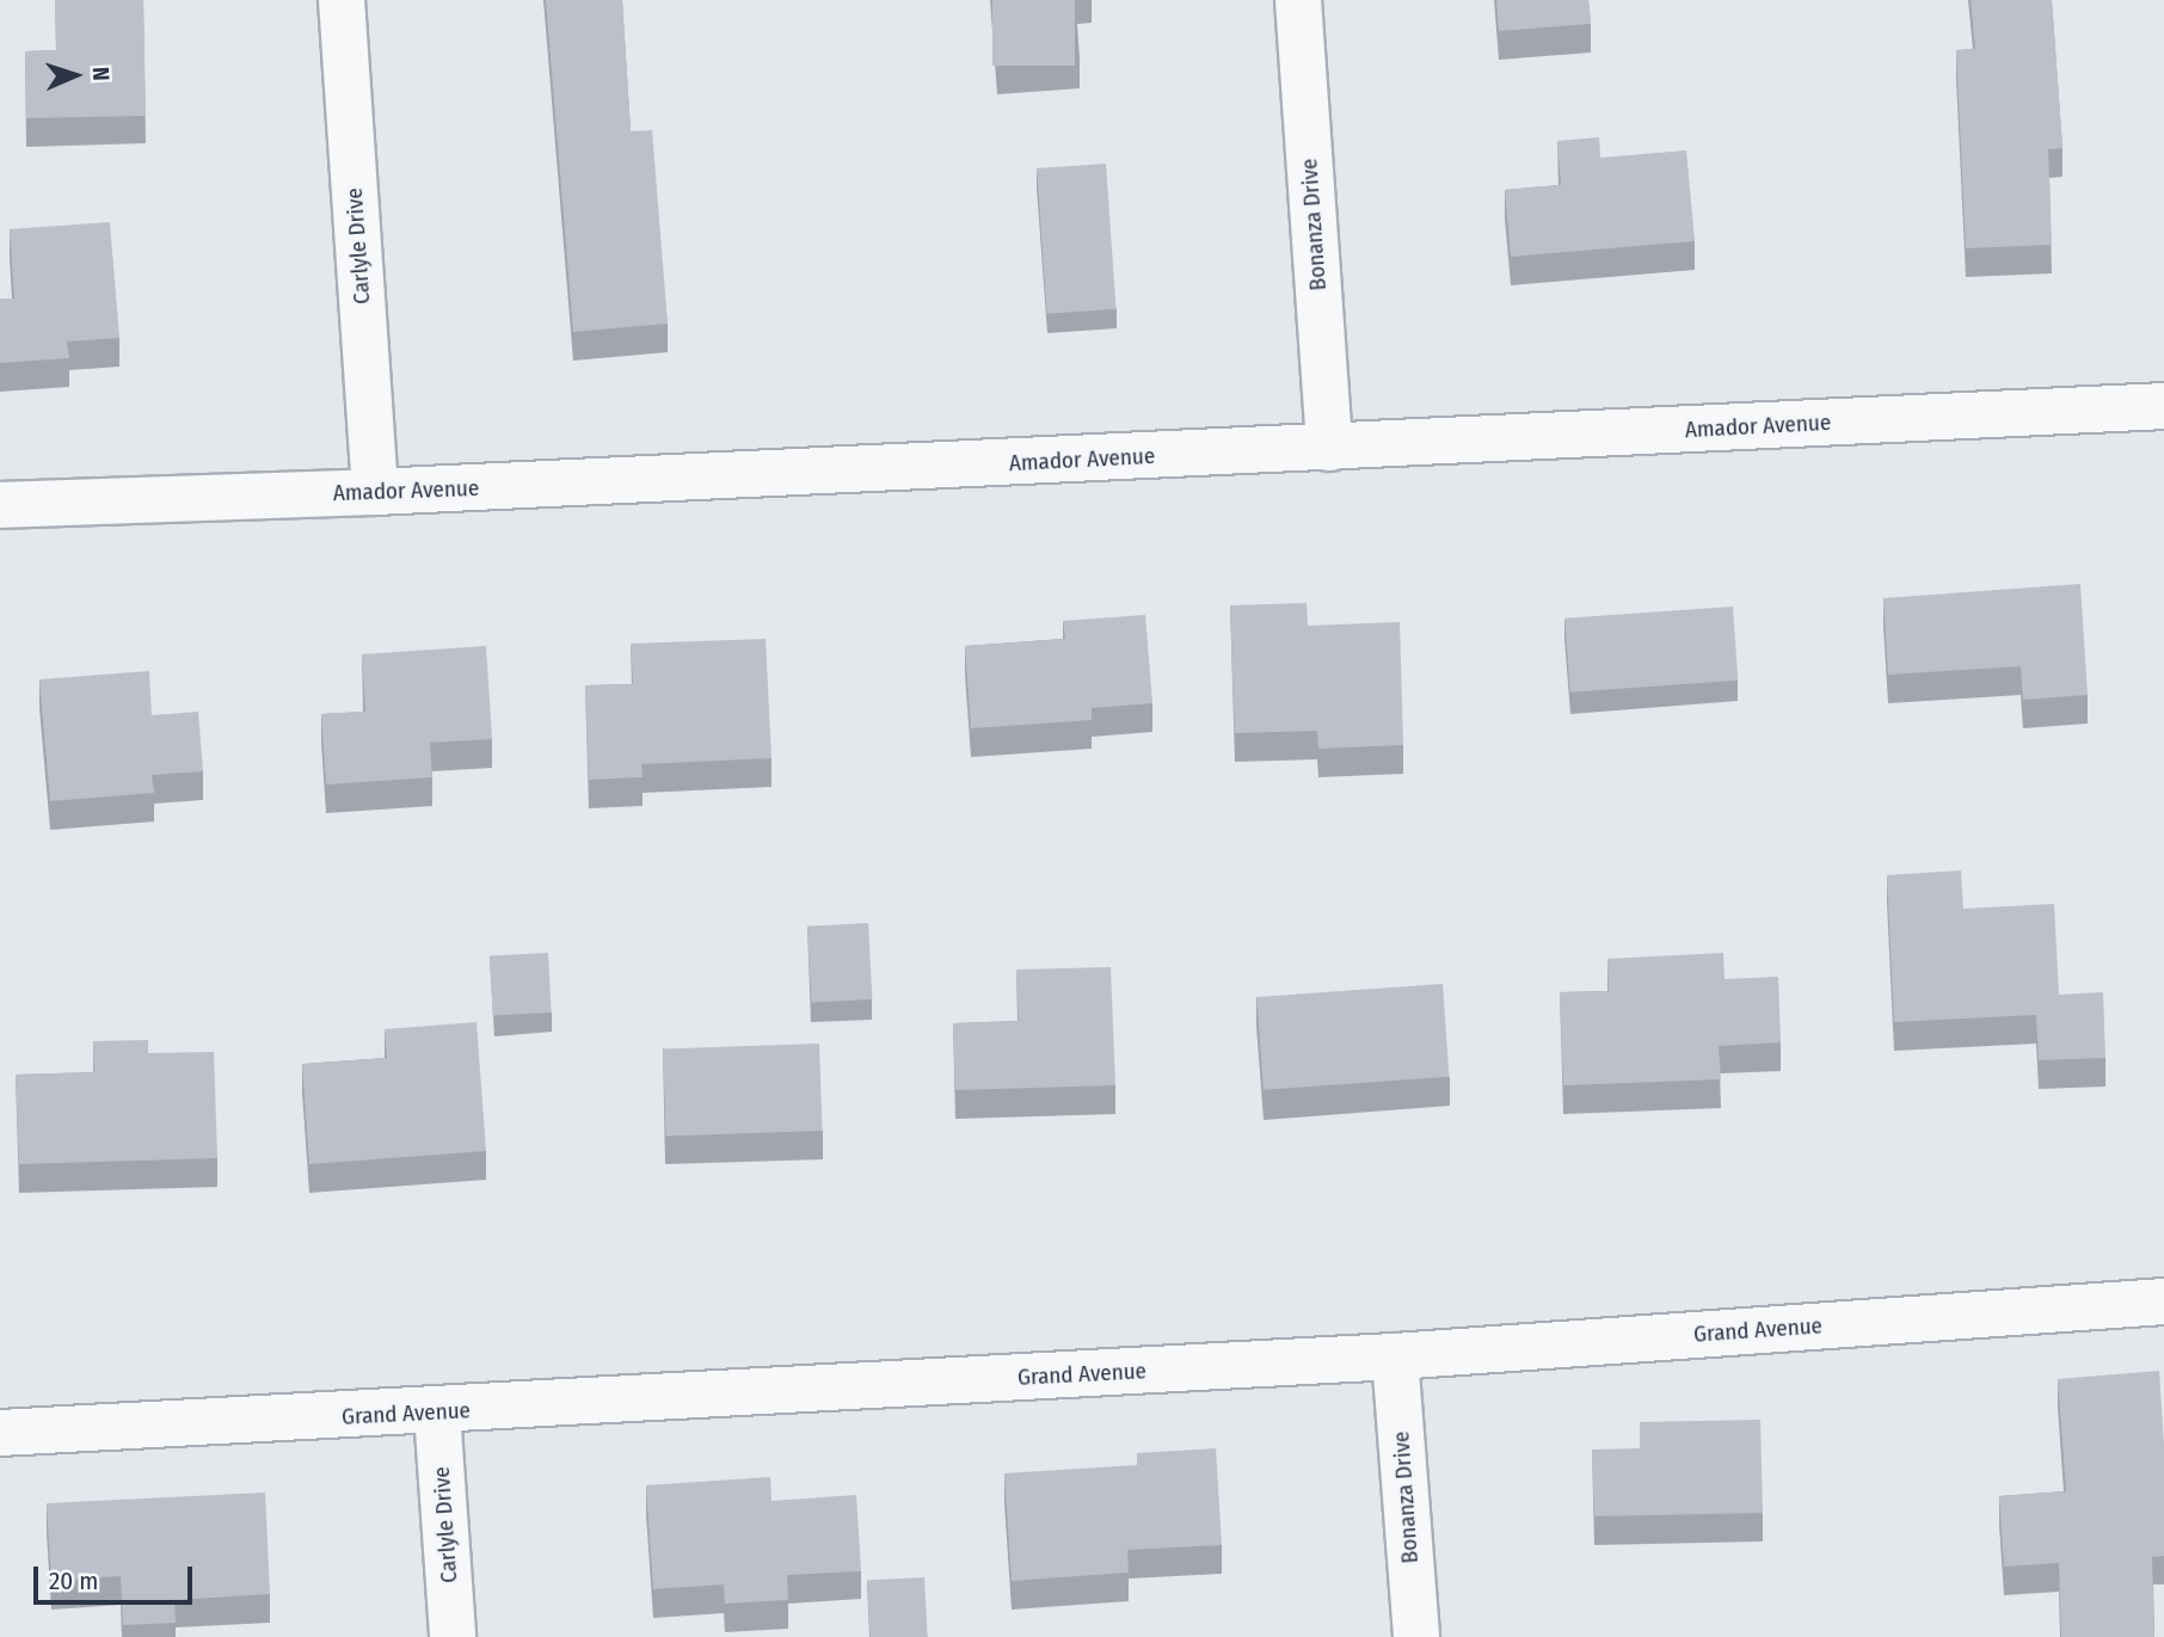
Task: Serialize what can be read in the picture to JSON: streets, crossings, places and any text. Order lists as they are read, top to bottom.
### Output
{
  "streets": {
    "street": [
      "Bonanza Drive",
      "Carlyle Drive",
      "Amador Avenue",
      "Grand Avenue"
    ]
  },
  "crossings": [
    ["Bonanza Drive", "Amador Avenue"],
    ["Bonanza Drive", "Grand Avenue"],
    ["Carlyle Drive", "Amador Avenue"],
    ["Carlyle Drive", "Grand Avenue"]
  ],
  "scale_bar": "20 m",
  "north": "right"
}
